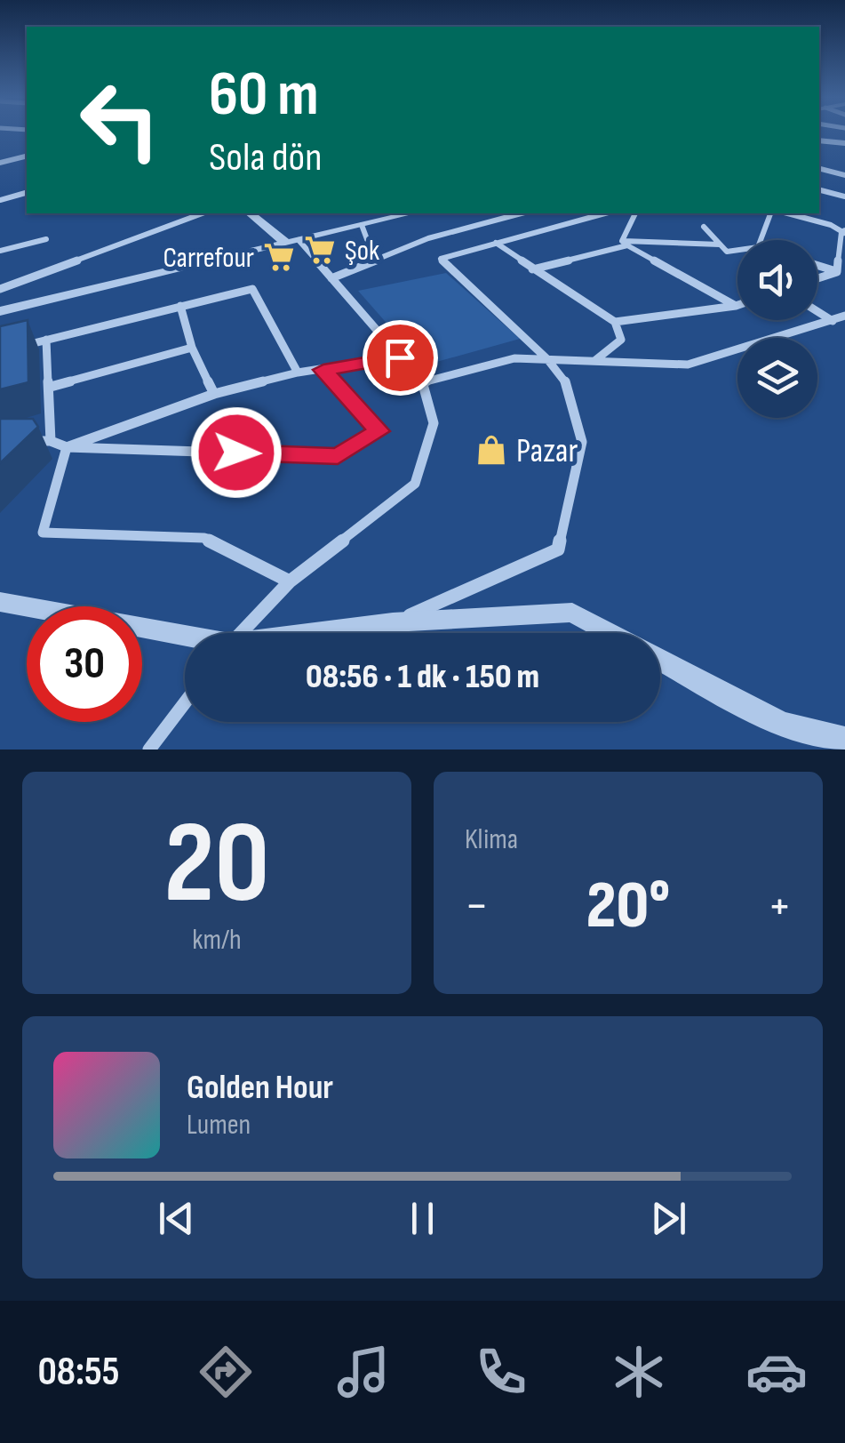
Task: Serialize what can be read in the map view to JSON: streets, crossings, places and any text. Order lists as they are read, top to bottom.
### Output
{
  "places": {
    "supermarket": ["Şok", "Carrefour"],
    "shop": ["Pazar"]
  },
  "page": {
    "turn": ["60 m", "Sola dön"],
    "limit": "30",
    "trip": "08:56 · 1 dk · 150 m",
    "tile": [
      ["20", "km/h"],
      "Klima"
    ],
    "heat": ["−", "20°", "+"],
    "song": ["Golden Hour", "Lumen"],
    "tabs": "08:55"
  }
}
